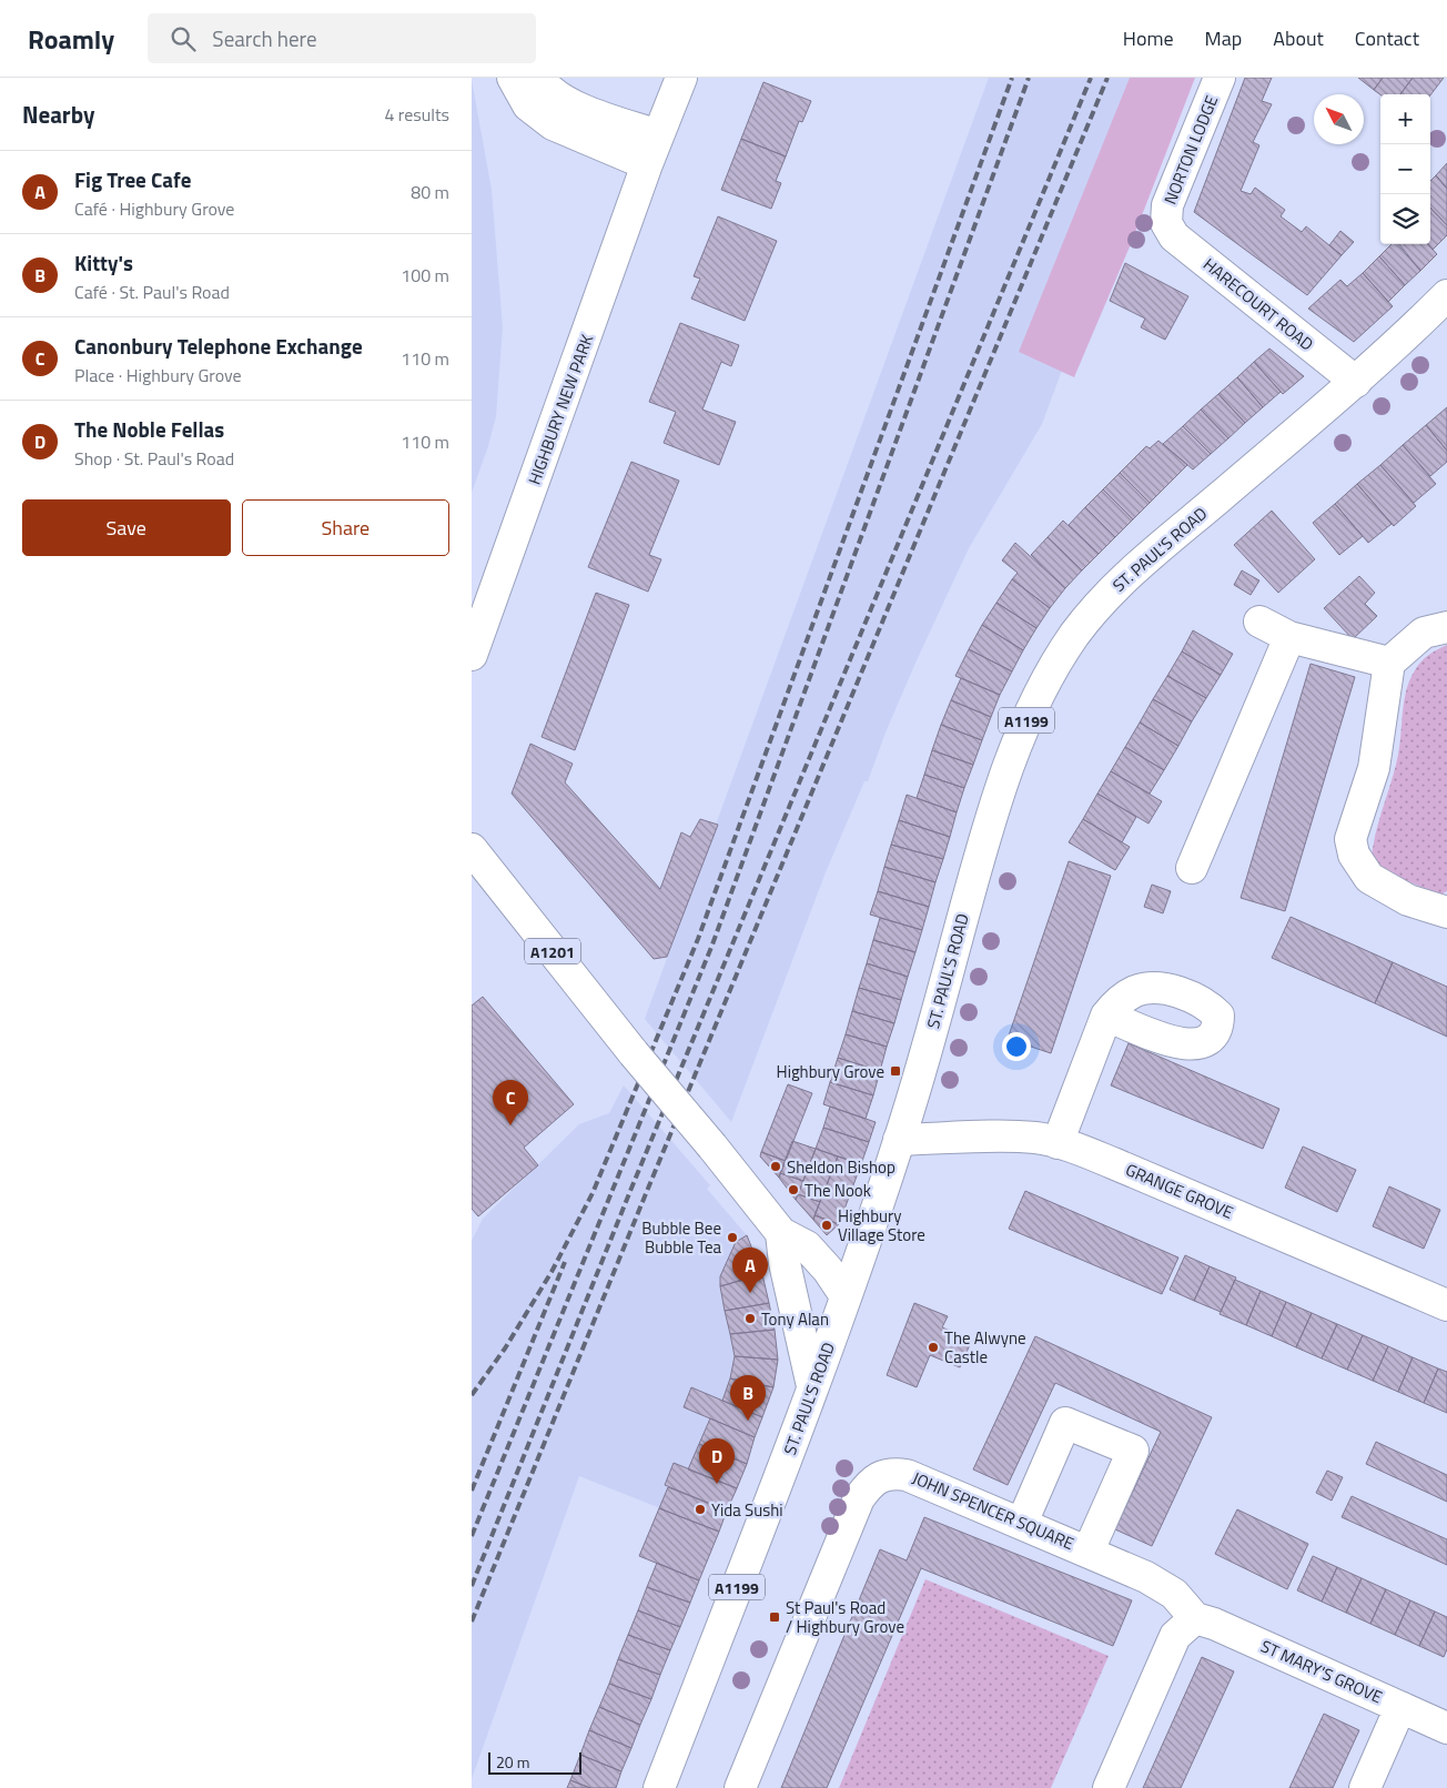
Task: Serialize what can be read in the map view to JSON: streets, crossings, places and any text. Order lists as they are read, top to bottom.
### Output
{
  "streets": {
    "street": [
      "NORTON LODGE",
      "HARECOURT ROAD",
      "HIGHBURY NEW PARK",
      "ST. PAUL'S ROAD",
      "A1199",
      "A1201",
      "GRANGE GROVE",
      "JOHN SPENCER SQUARE",
      "ST MARY'S GROVE"
    ]
  },
  "crossings": [
    ["NORTON LODGE", "HARECOURT ROAD"],
    ["HARECOURT ROAD", "ST. PAUL'S ROAD"],
    ["ST. PAUL'S ROAD", "A1201"],
    ["ST. PAUL'S ROAD", "GRANGE GROVE"],
    ["JOHN SPENCER SQUARE", "ST MARY'S GROVE"]
  ],
  "places": {
    "transit": ["Highbury Grove", "St Paul's Road / Highbury Grove"],
    "other": [
      "Sheldon Bishop",
      "The Nook",
      "Highbury Village Store",
      "Bubble Bee Bubble Tea",
      "Tony Alan",
      "The Alwyne Castle",
      "Yida Sushi"
    ]
  },
  "scale_bar": "20 m",
  "north": "top left",
  "page": {
    "header": "Roamly",
    "search": "Search here",
    "nav": [
      "Home",
      "Map",
      "About",
      "Contact"
    ],
    "heading": ["Nearby", "4 results"],
    "map_buttons": ["+", "−"],
    "list": [
      {
        "mark": "A",
        "name": "Fig Tree Cafe",
        "note": "Café · Highbury Grove",
        "value": "80 m"
      },
      {
        "mark": "B",
        "name": "Kitty's",
        "note": "Café · St. Paul's Road",
        "value": "100 m"
      },
      {
        "mark": "C",
        "name": "Canonbury Telephone Exchange",
        "note": "Place · Highbury Grove",
        "value": "110 m"
      },
      {
        "mark": "D",
        "name": "The Noble Fellas",
        "note": "Shop · St. Paul's Road",
        "value": "110 m"
      }
    ],
    "buttons": ["Save", "Share"],
    "pins": [
      "C",
      "A",
      "B",
      "D"
    ],
    "scale": "20 m"
  }
}
